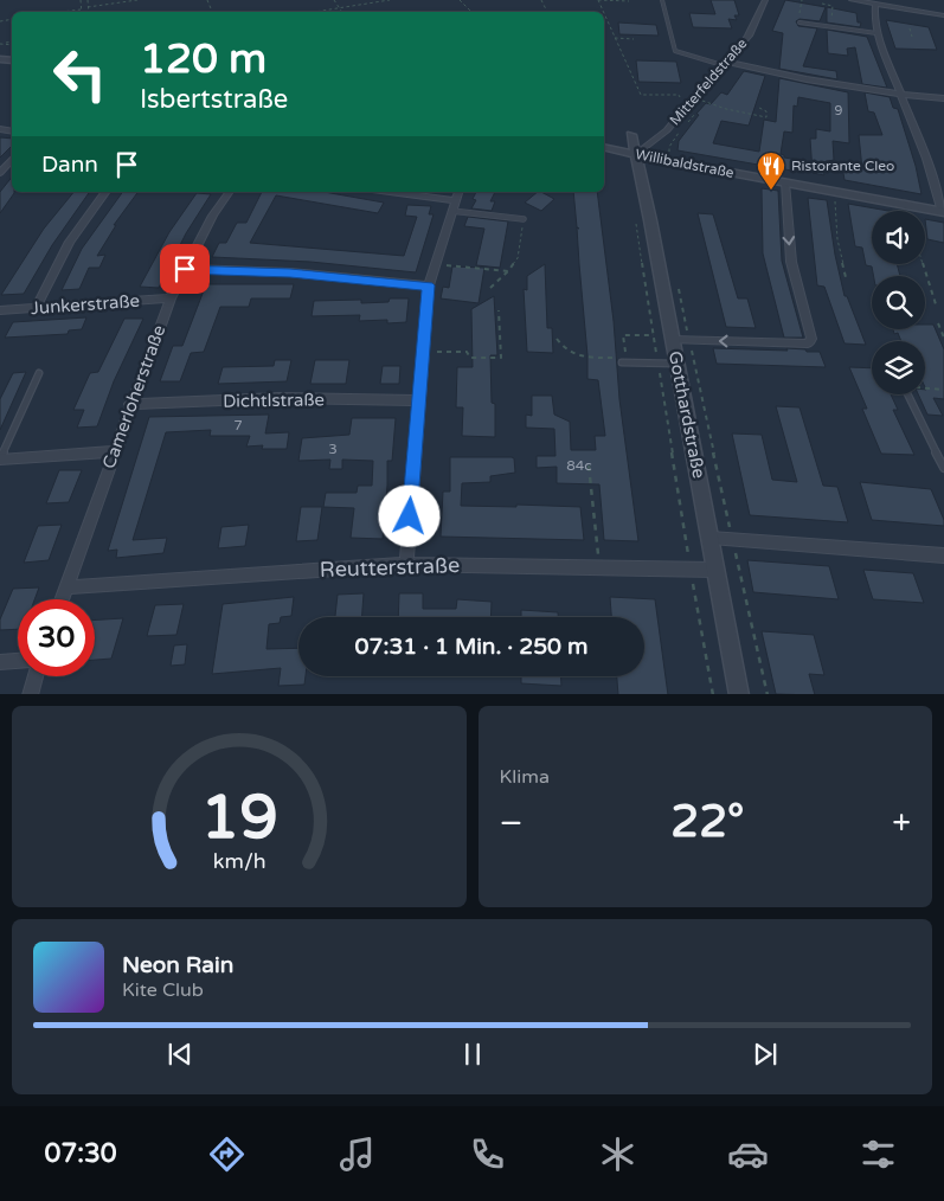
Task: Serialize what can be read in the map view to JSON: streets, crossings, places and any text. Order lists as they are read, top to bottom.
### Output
{
  "streets": {
    "street": [
      "Mitterfeldstraße",
      "Willibaldstraße",
      "Junkerstraße",
      "Camerloherstraße",
      "Dichtlstraße",
      "Gotthardstraße",
      "Reutterstraße"
    ]
  },
  "crossings": [
    ["Mitterfeldstraße", "Willibaldstraße"],
    ["Mitterfeldstraße", "Gotthardstraße"],
    ["Willibaldstraße", "Gotthardstraße"],
    ["Junkerstraße", "Camerloherstraße"],
    ["Camerloherstraße", "Dichtlstraße"],
    ["Camerloherstraße", "Reutterstraße"],
    ["Gotthardstraße", "Reutterstraße"]
  ],
  "places": {
    "restaurant": ["Ristorante Cleo"]
  },
  "house_numbers": [
    "9",
    "7",
    "3",
    "84c"
  ],
  "page": {
    "turn": ["120 m", "Isbertstraße"],
    "then": "Dann",
    "limit": "30",
    "trip": "07:31 · 1 Min. · 250 m",
    "tile": "Klima",
    "heat": ["−", "22°", "+"],
    "song": ["Neon Rain", "Kite Club"],
    "tabs": "07:30",
    "gauge": ["19", "km/h"]
  }
}
